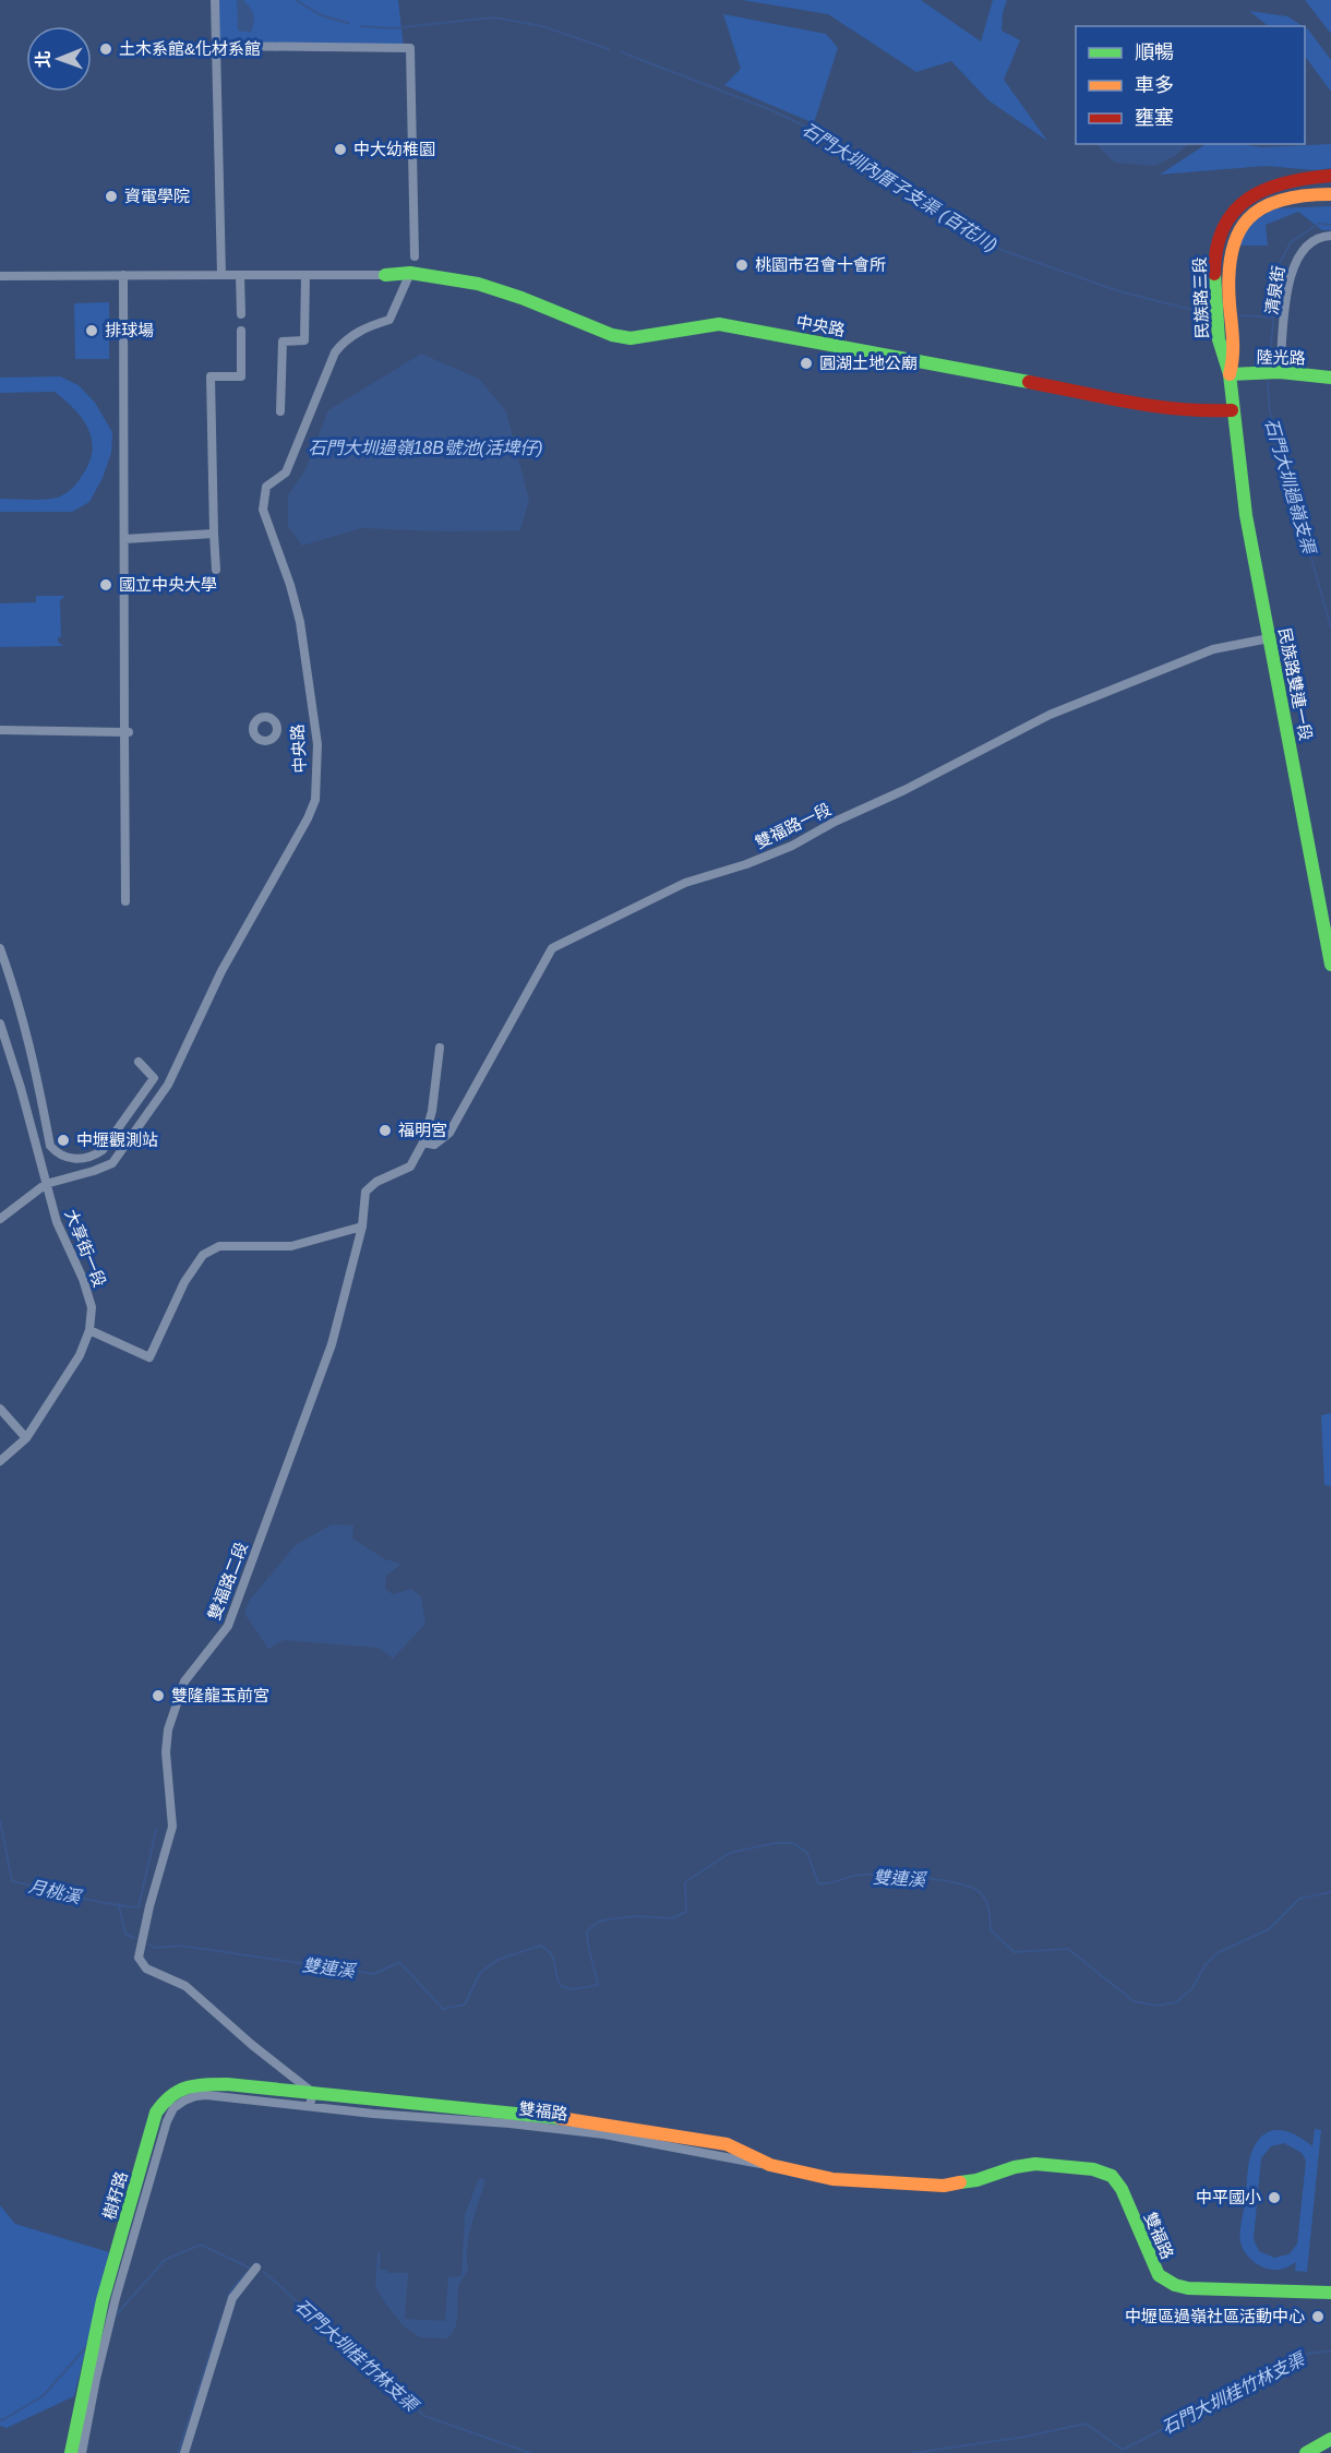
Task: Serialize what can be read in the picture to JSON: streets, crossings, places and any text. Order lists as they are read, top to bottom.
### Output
{
  "streets": {
    "street": [
      "清泉街",
      "民族路三段",
      "中央路",
      "陸光路",
      "民族路雙連一段",
      "雙福路一段",
      "大享街一段",
      "雙福路二段",
      "雙福路",
      "樹籽路"
    ]
  },
  "crossings": [
    ["清泉街", "陸光路"],
    ["民族路三段", "中央路"],
    ["民族路三段", "陸光路"],
    ["民族路三段", "民族路雙連一段"],
    ["中央路", "民族路雙連一段"],
    ["中央路", "大享街一段"],
    ["民族路雙連一段", "雙福路一段"],
    ["雙福路一段", "雙福路二段"],
    ["雙福路二段", "雙福路"],
    ["雙福路二段", "樹籽路"],
    ["雙福路", "樹籽路"]
  ],
  "water": [
    "石門大圳內厝子支渠 (百花川)",
    "石門大圳過嶺18B號池(活埤仔)",
    "石門大圳過嶺支渠",
    "雙連溪",
    "月桃溪",
    "石門大圳桂竹林支渠"
  ],
  "places": [
    "土木系館&化材系館",
    "中大幼稚園",
    "資電學院",
    "桃園市召會十會所",
    "排球場",
    "圓湖土地公廟",
    "國立中央大學",
    "福明宮",
    "中壢觀測站",
    "雙隆龍玉前宮",
    "中平國小",
    "中壢區過嶺社區活動中心"
  ],
  "legend": ["順暢", "車多", "壅塞"],
  "north": "left"
}
